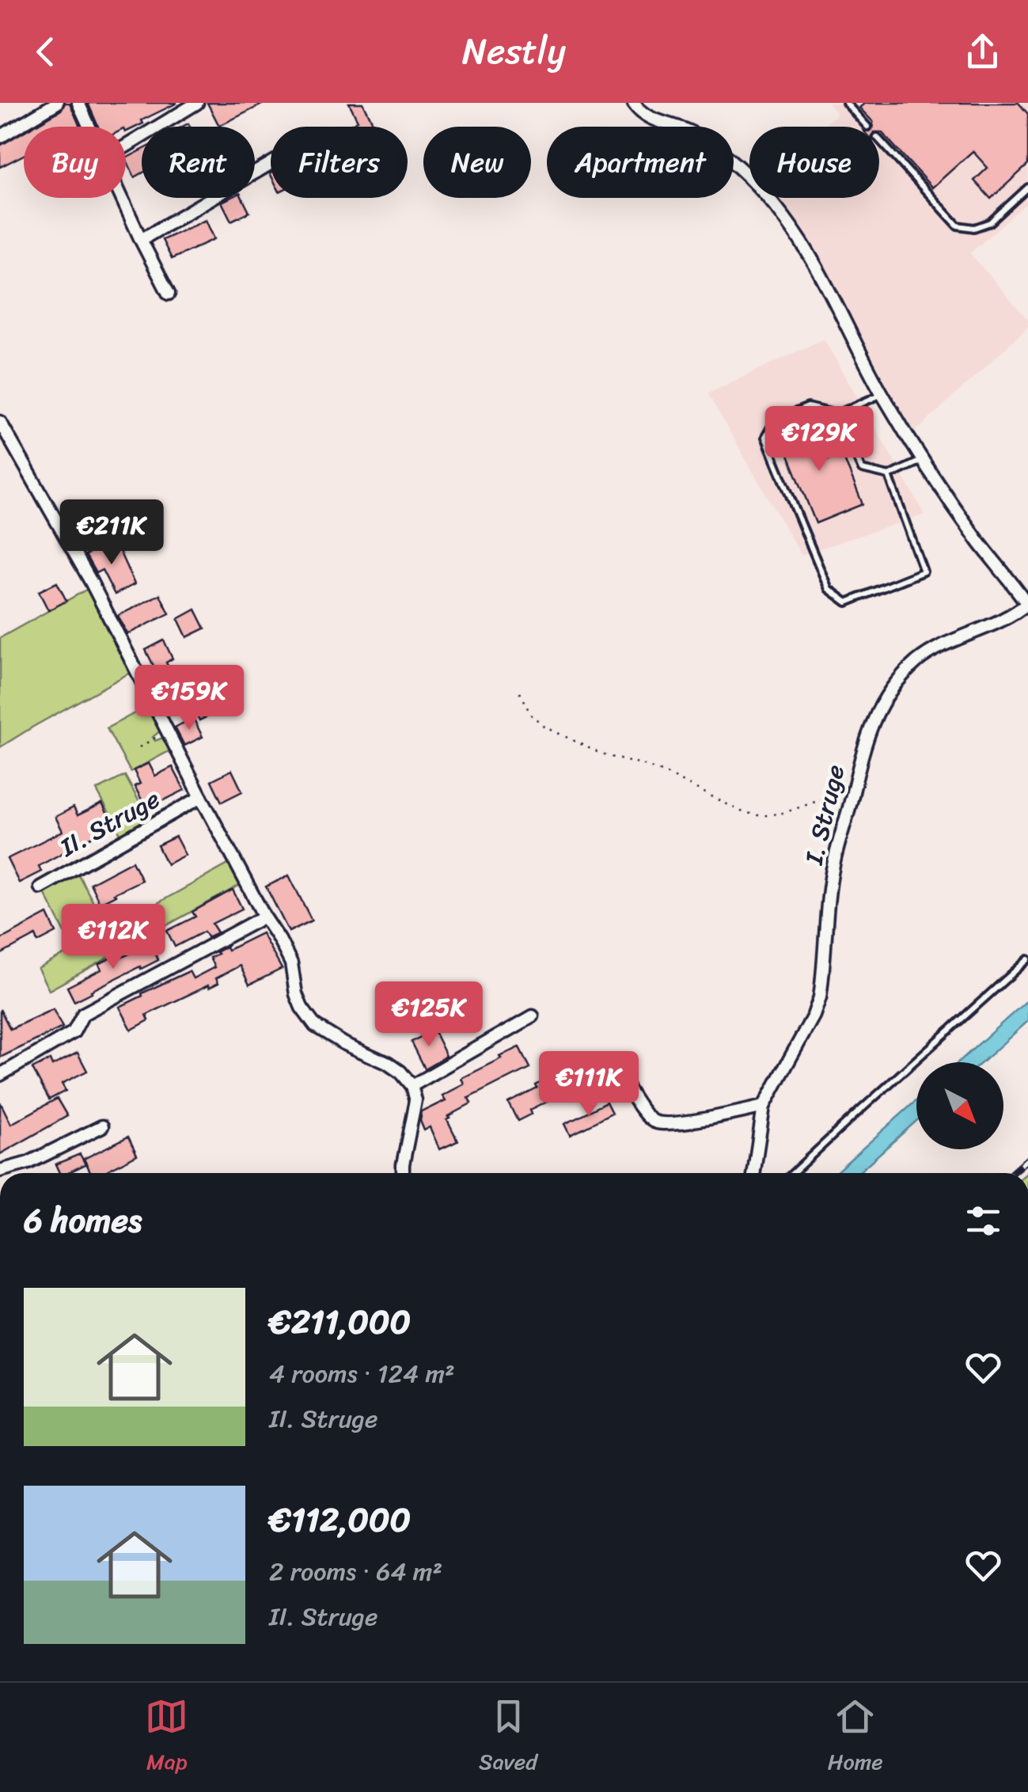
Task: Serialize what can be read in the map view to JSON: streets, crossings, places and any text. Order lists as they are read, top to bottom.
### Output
{
  "streets": {
    "street": ["I. Struge", "II. Struge"]
  },
  "north": "bottom right",
  "page": {
    "header": "Nestly",
    "chip": [
      "Buy",
      "Rent",
      "Filters",
      "New",
      "Apartment",
      "House"
    ],
    "price": [
      "€129K",
      "€211K",
      "€159K",
      "€112K",
      "€125K",
      "€111K"
    ],
    "heading": "6 homes",
    "list": [
      {
        "name": "€211,000",
        "note": "4 rooms · 124 m² · II. Struge"
      },
      {
        "name": "€112,000",
        "note": "2 rooms · 64 m² · II. Struge"
      }
    ],
    "tabs": ["Map", "Saved", "Home"]
  }
}
